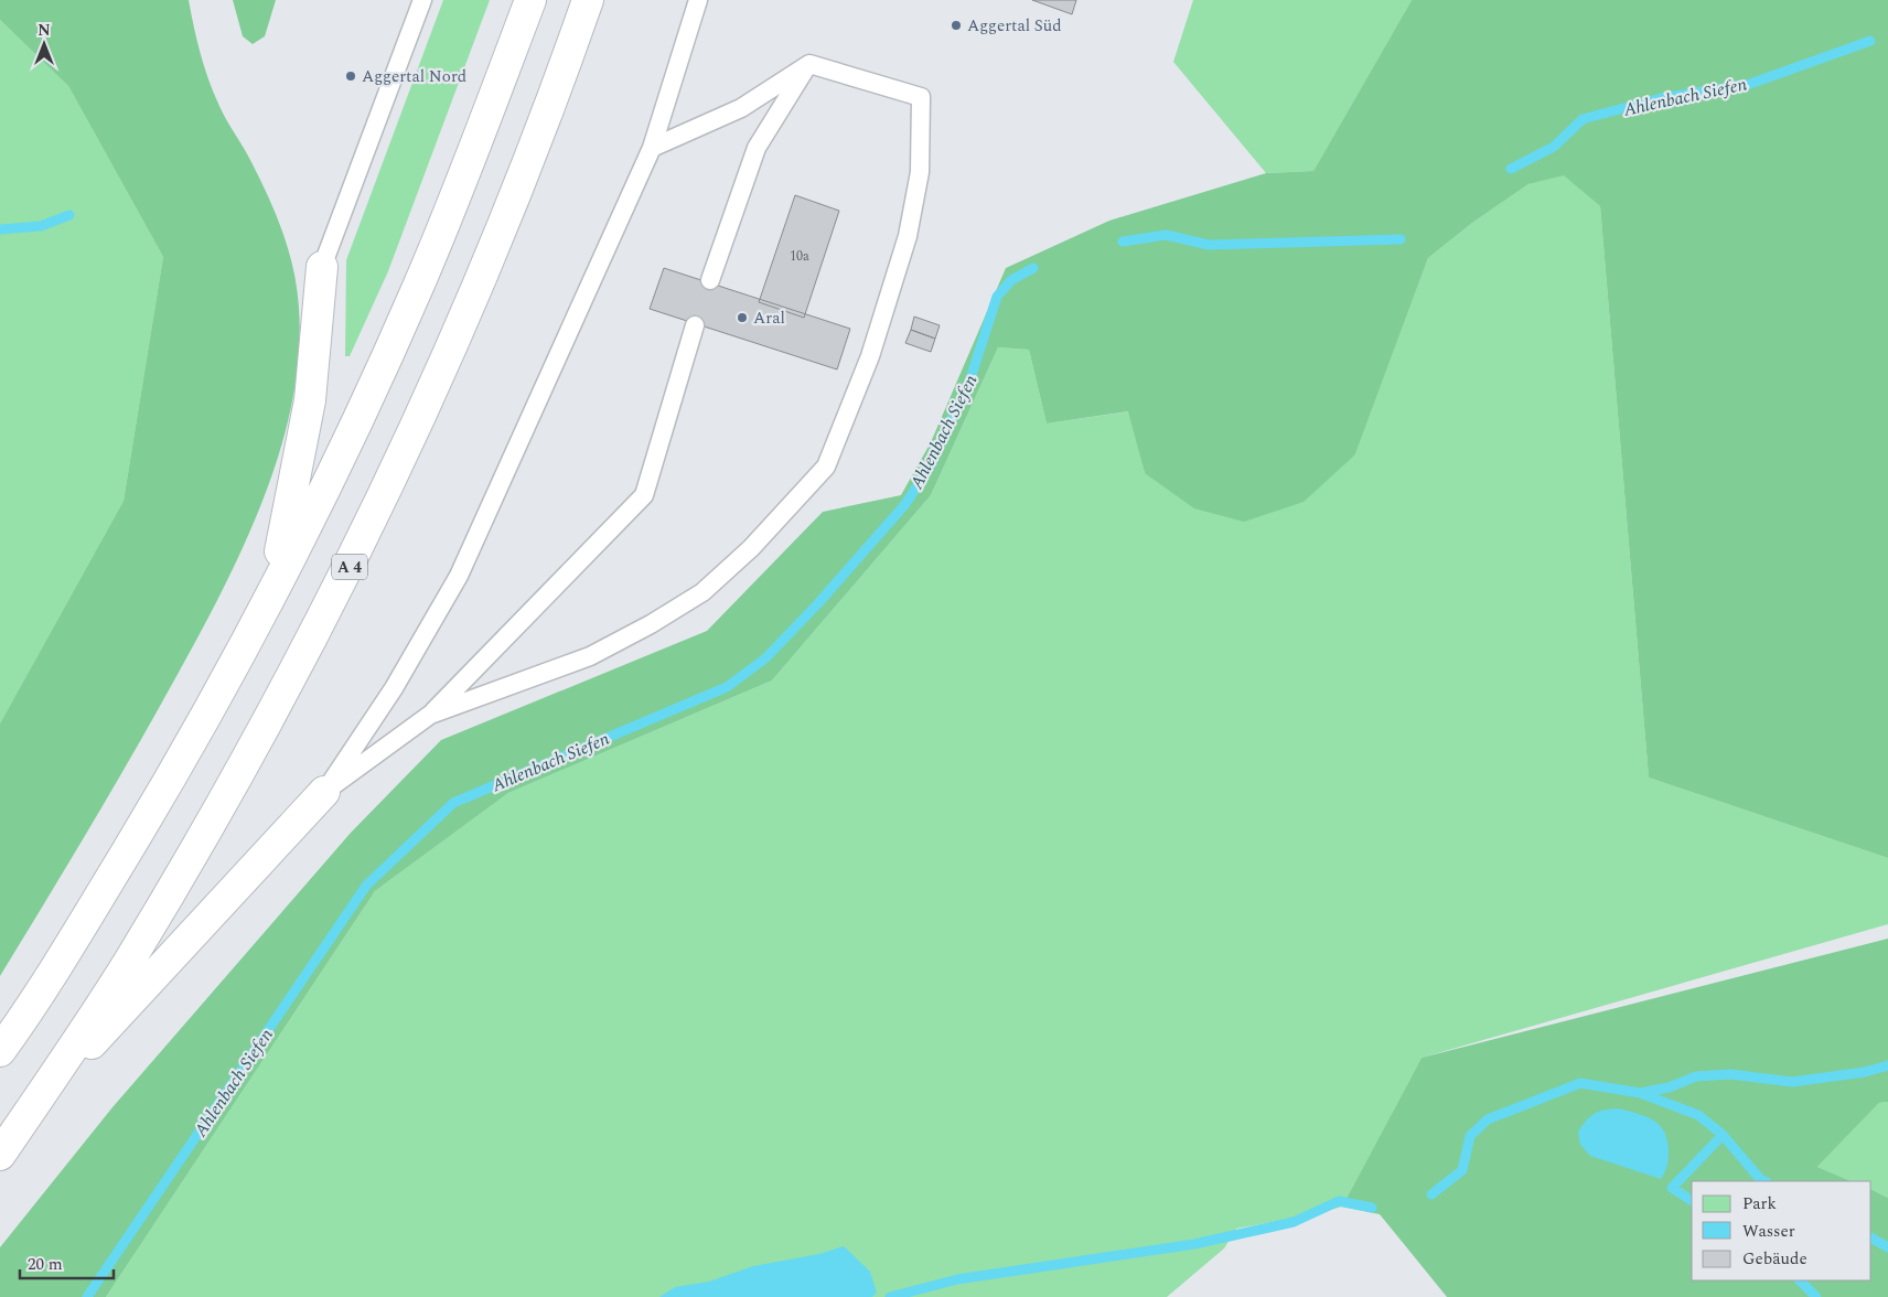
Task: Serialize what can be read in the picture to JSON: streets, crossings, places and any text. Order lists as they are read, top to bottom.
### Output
{
  "streets": {
    "highway": ["A 4"]
  },
  "water": ["Ahlenbach Siefen"],
  "places": ["Aggertal Süd", "Aggertal Nord", "Aral"],
  "house_numbers": ["10a"],
  "legend": ["Park", "Wasser", "Gebäude"],
  "scale_bar": "20 m",
  "north": "top"
}
